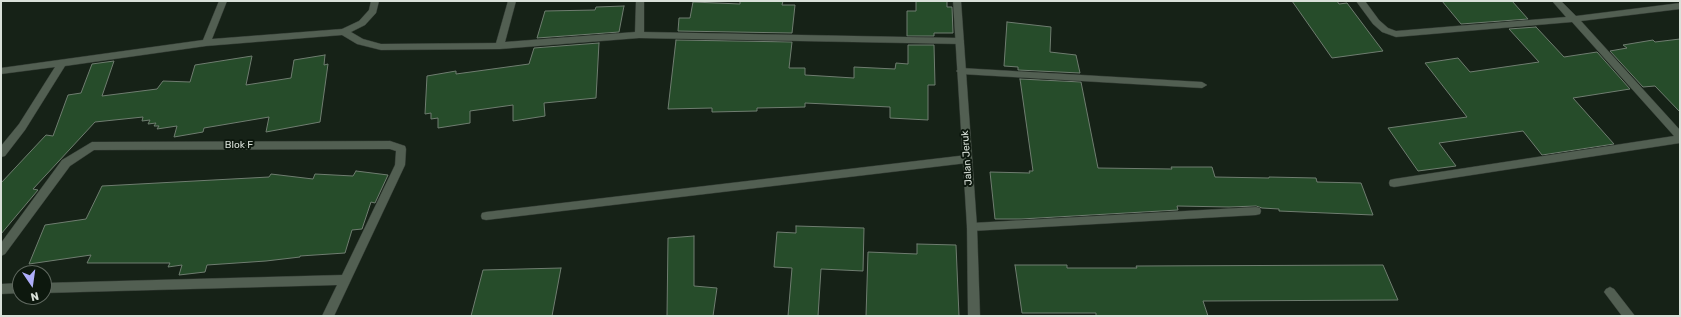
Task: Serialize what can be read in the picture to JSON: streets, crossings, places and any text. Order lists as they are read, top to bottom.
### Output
{
  "streets": {
    "street": ["Blok F", "Jalan Jeruk"]
  },
  "north": "bottom"
}
